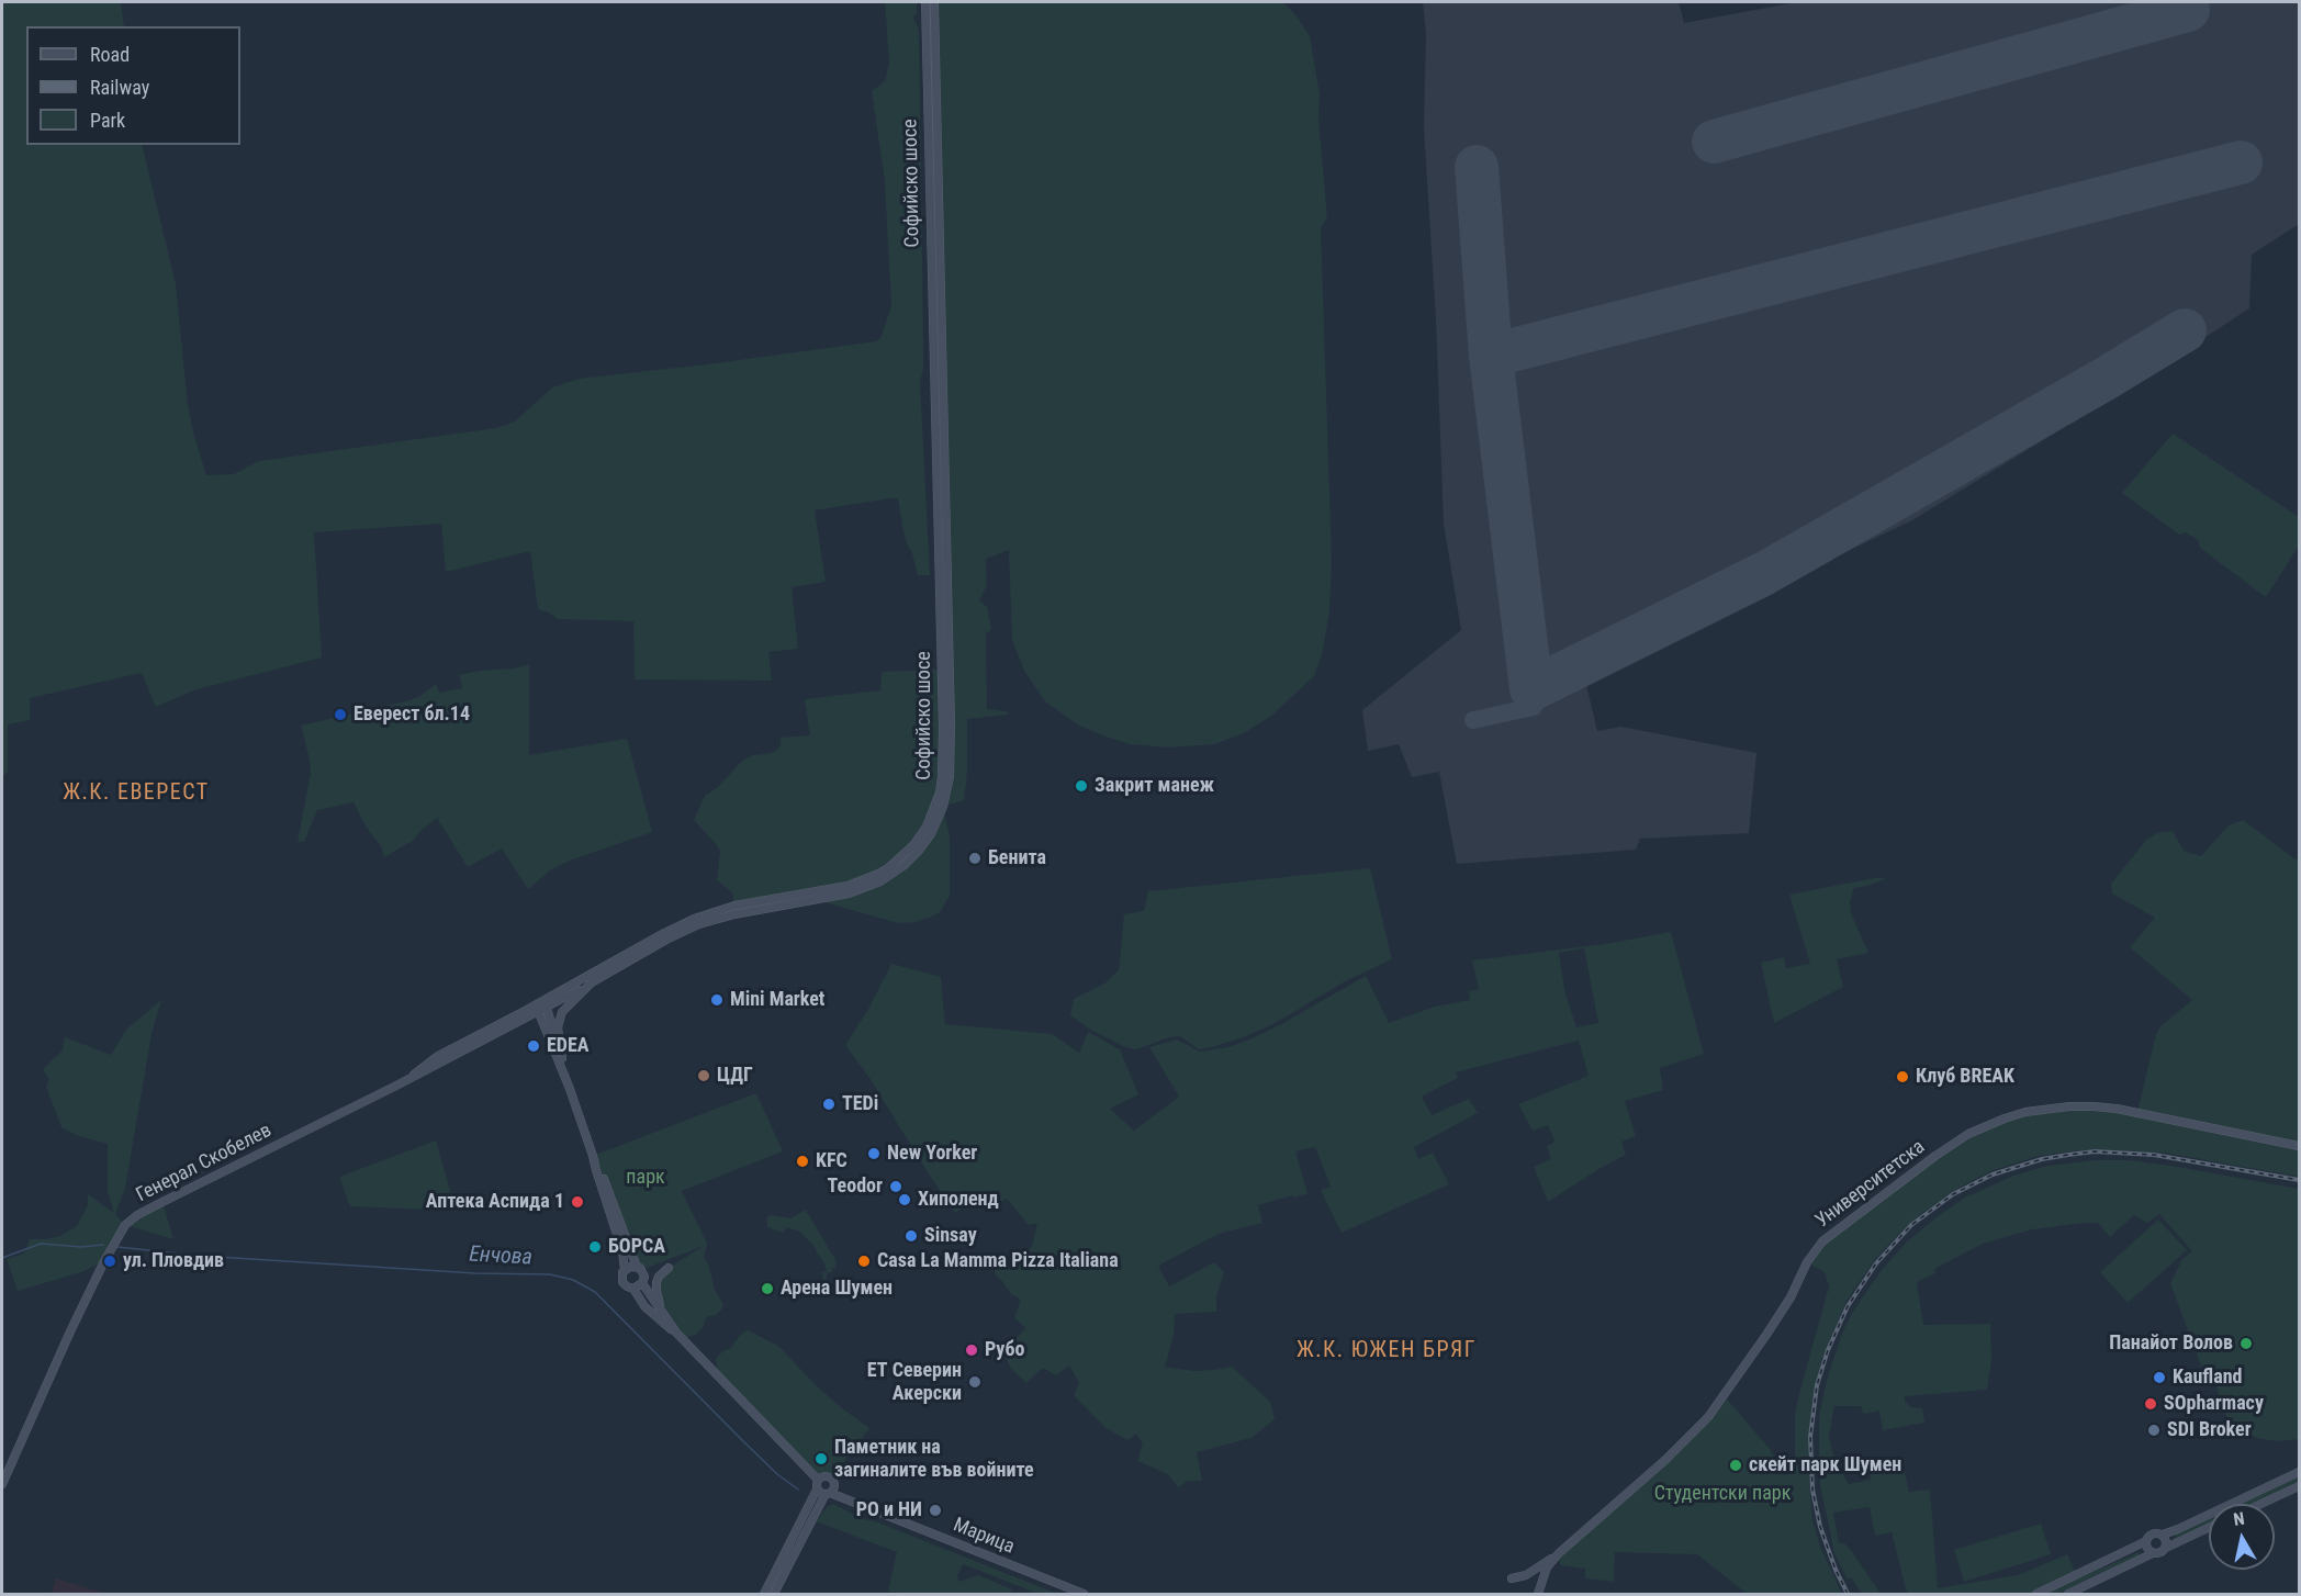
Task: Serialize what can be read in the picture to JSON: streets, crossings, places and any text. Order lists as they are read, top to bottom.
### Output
{
  "streets": {
    "main road": [
      "Софийско шосе",
      "Генерал Скобелев",
      "Университетска",
      "Марица"
    ]
  },
  "crossings": [
    ["Софийско шосе", "Генерал Скобелев"]
  ],
  "districts": ["Ж.К. ЕВЕРЕСТ", "Ж.К. ЮЖЕН БРЯГ"],
  "water": ["Енчова"],
  "parks": ["парк", "Студентски парк"],
  "places": [
    "Еверест бл.14",
    "Закрит манеж",
    "Бенита",
    "Mini Market",
    "EDEA",
    "ЦДГ",
    "Клуб BREAK",
    "TEDi",
    "New Yorker",
    "KFC",
    "Teodor",
    "Хиполенд",
    "Аптека Аспида 1",
    "Sinsay",
    "БОРСА",
    "ул. Пловдив",
    "Casa La Mamma Pizza Italiana",
    "Арена Шумен",
    "Панайот Волов",
    "Рубо",
    "Kaufland",
    "ЕТ Северин Акерски",
    "SOpharmacy",
    "SDI Broker",
    "Паметник на загиналите във войните",
    "скейт парк Шумен",
    "РО и НИ"
  ],
  "legend": ["Road", "Railway", "Park"],
  "north": "top"
}
